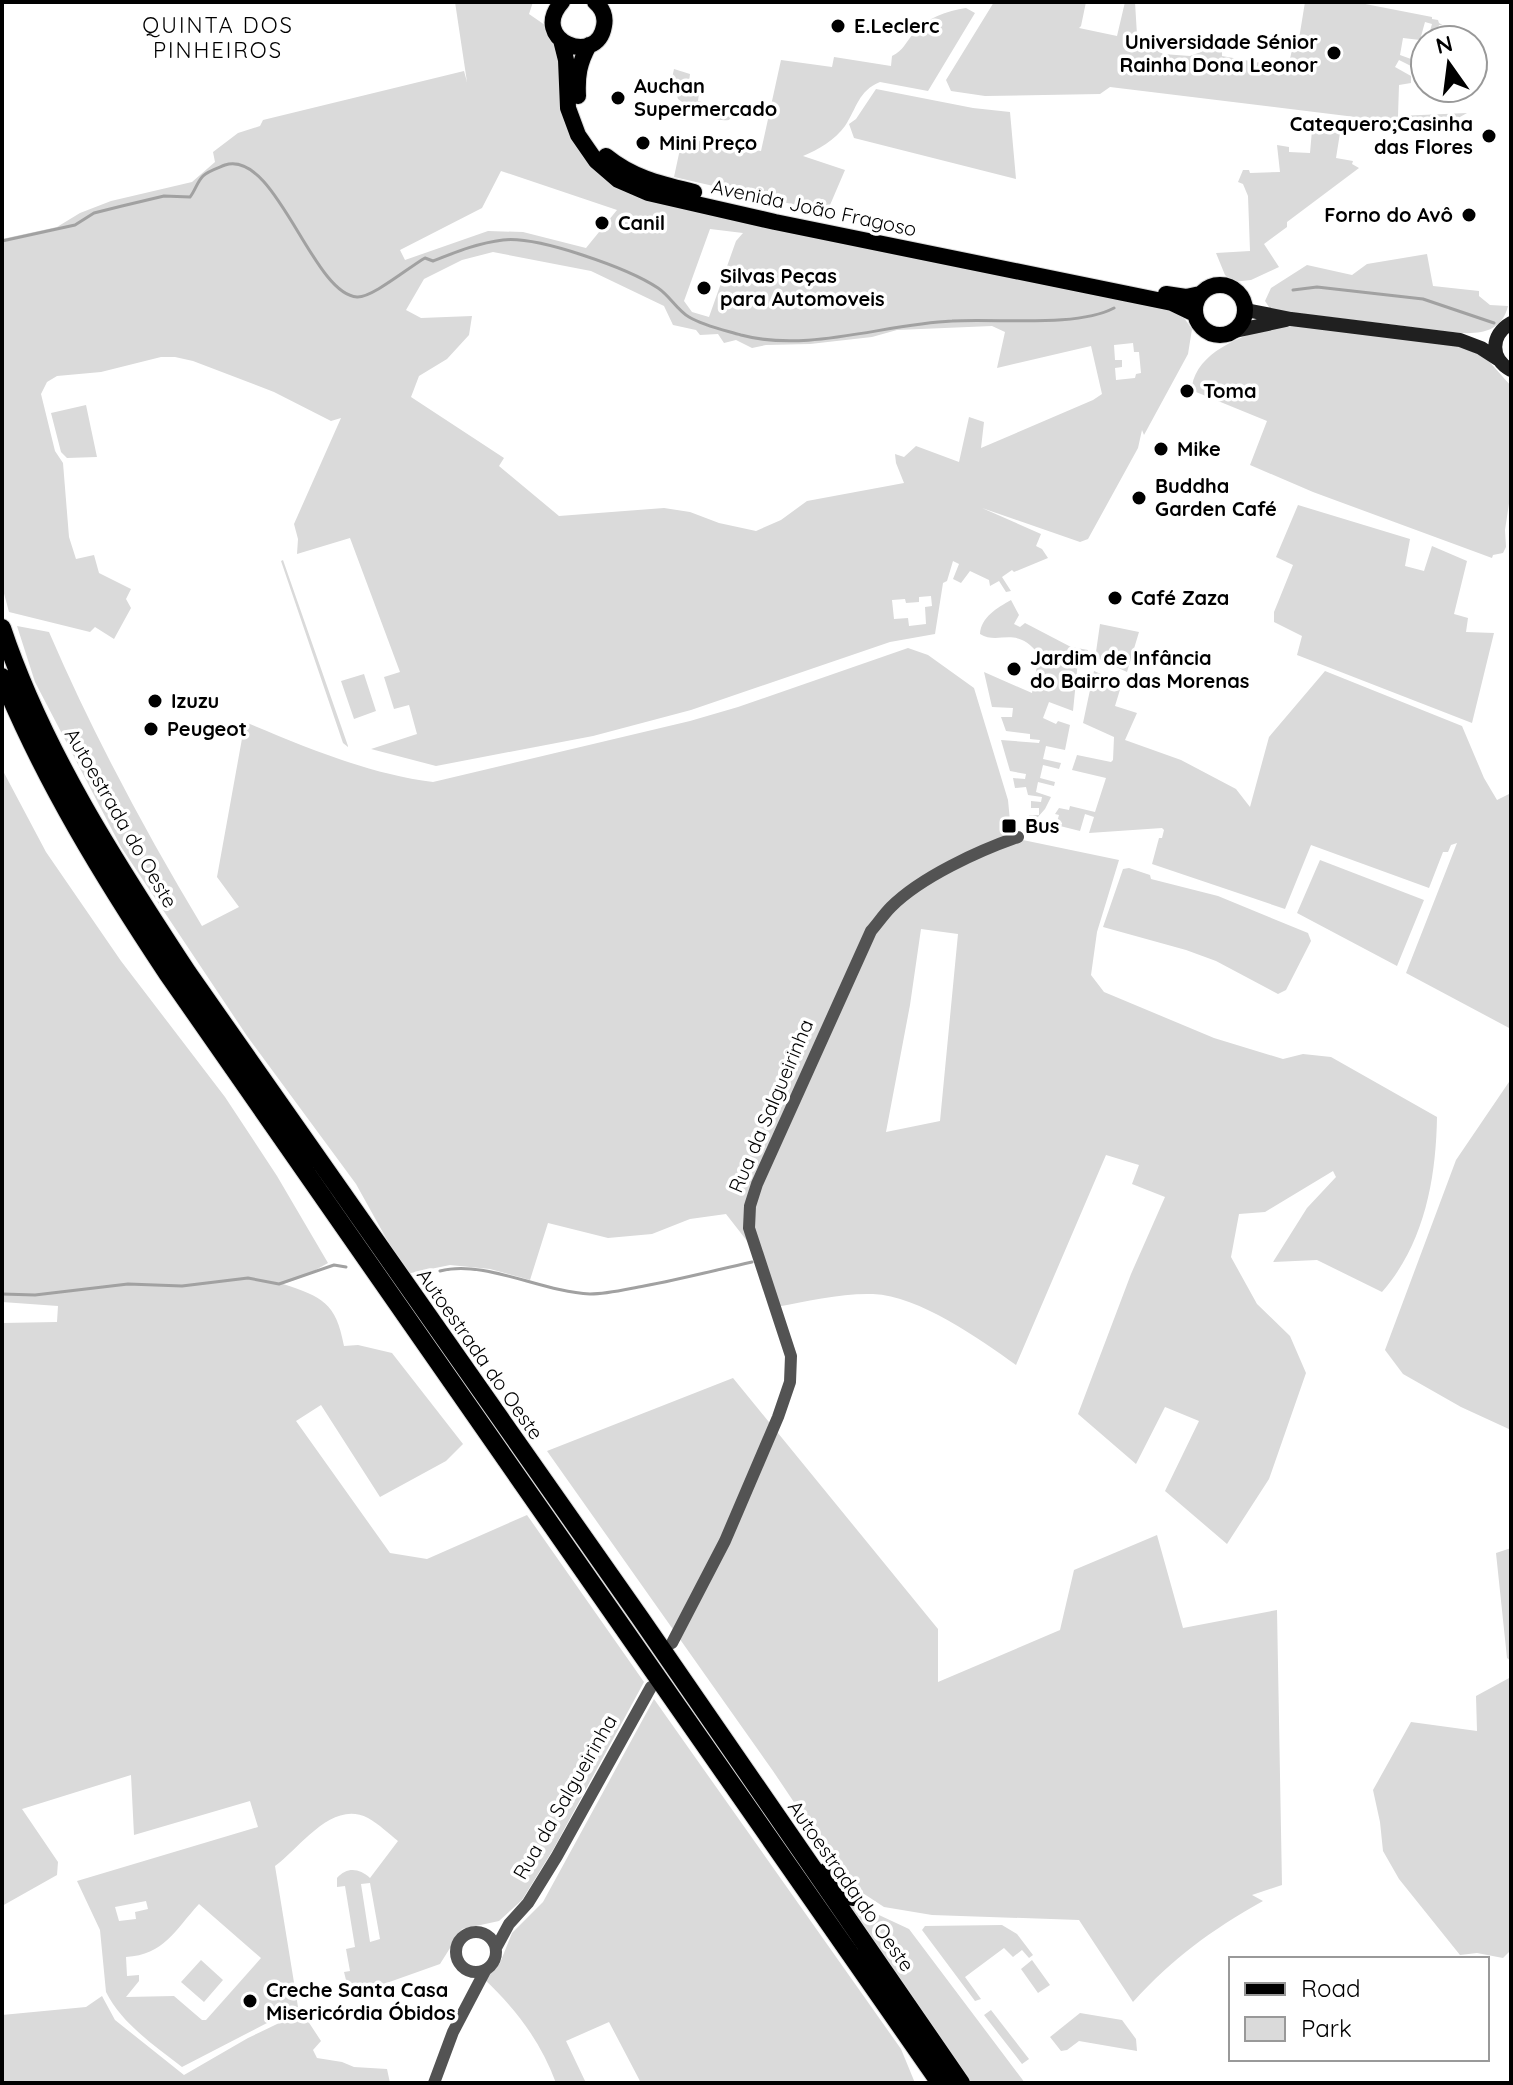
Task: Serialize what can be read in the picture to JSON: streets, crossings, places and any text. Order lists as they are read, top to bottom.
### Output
{
  "streets": {
    "highway": ["Autoestrada do Oeste"],
    "main road": ["Avenida João Fragoso"],
    "street": ["Rua da Salgueirinha"]
  },
  "districts": ["QUINTA DOS PINHEIROS"],
  "places": {
    "other": [
      "E.Leclerc",
      "Universidade Sénior Rainha Dona Leonor",
      "Auchan Supermercado",
      "Catequero;Casinha das Flores",
      "Mini Preço",
      "Forno do Avô",
      "Canil",
      "Silvas Peças para Automoveis",
      "Toma",
      "Mike",
      "Buddha Garden Café",
      "Café Zaza",
      "Jardim de Infância do Bairro das Morenas",
      "Izuzu",
      "Peugeot",
      "Creche Santa Casa Misericórdia Óbidos"
    ],
    "transit": ["Bus"]
  },
  "legend": ["Road", "Park"],
  "north": "top"
}
